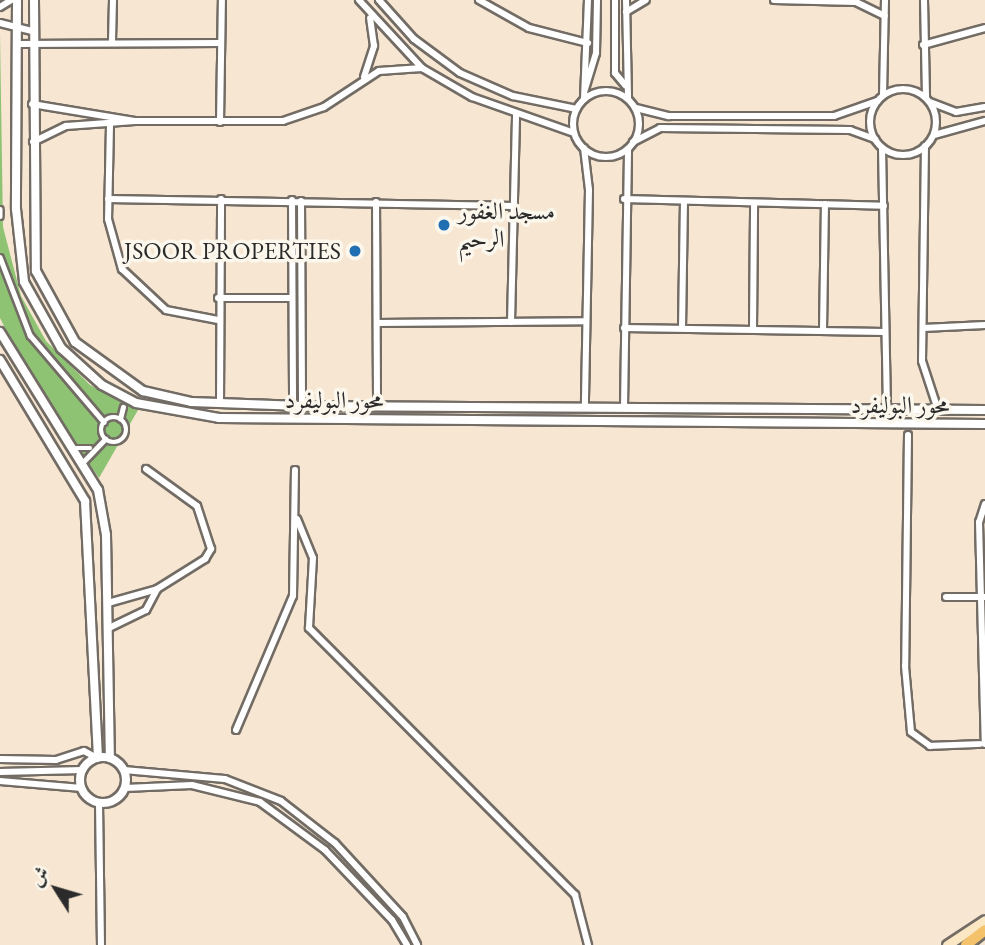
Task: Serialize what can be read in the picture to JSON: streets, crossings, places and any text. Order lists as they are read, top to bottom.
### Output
{
  "streets": {
    "street": ["محور البوليفرد"]
  },
  "places": ["مسجد الغفور الرحيم", "JSOOR PROPERTIES"],
  "north": "top left"
}
